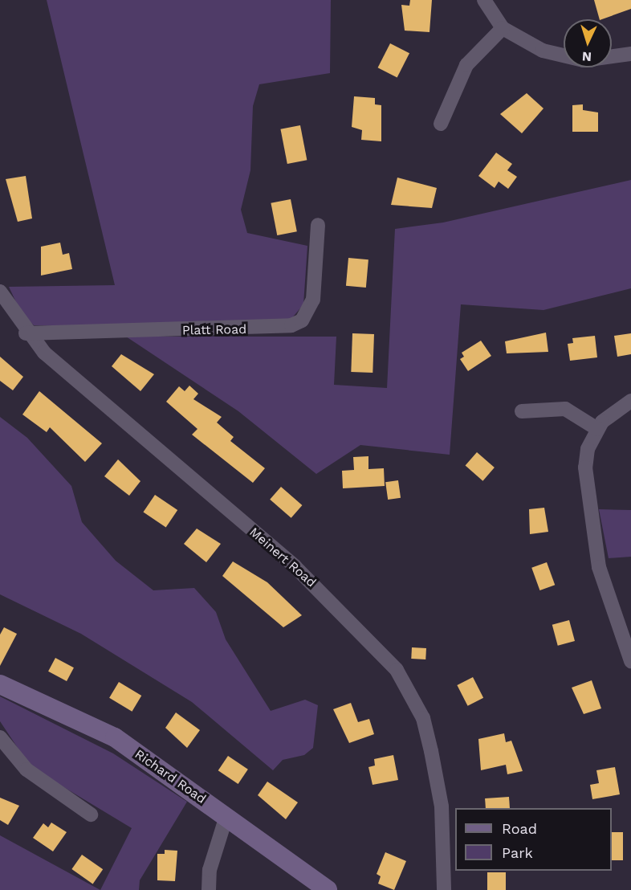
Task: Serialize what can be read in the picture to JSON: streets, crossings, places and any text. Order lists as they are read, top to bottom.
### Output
{
  "streets": {
    "street": ["Platt Road", "Meinert Road", "Richard Road"]
  },
  "crossings": [
    ["Platt Road", "Meinert Road"]
  ],
  "legend": ["Road", "Park"],
  "north": "bottom"
}
